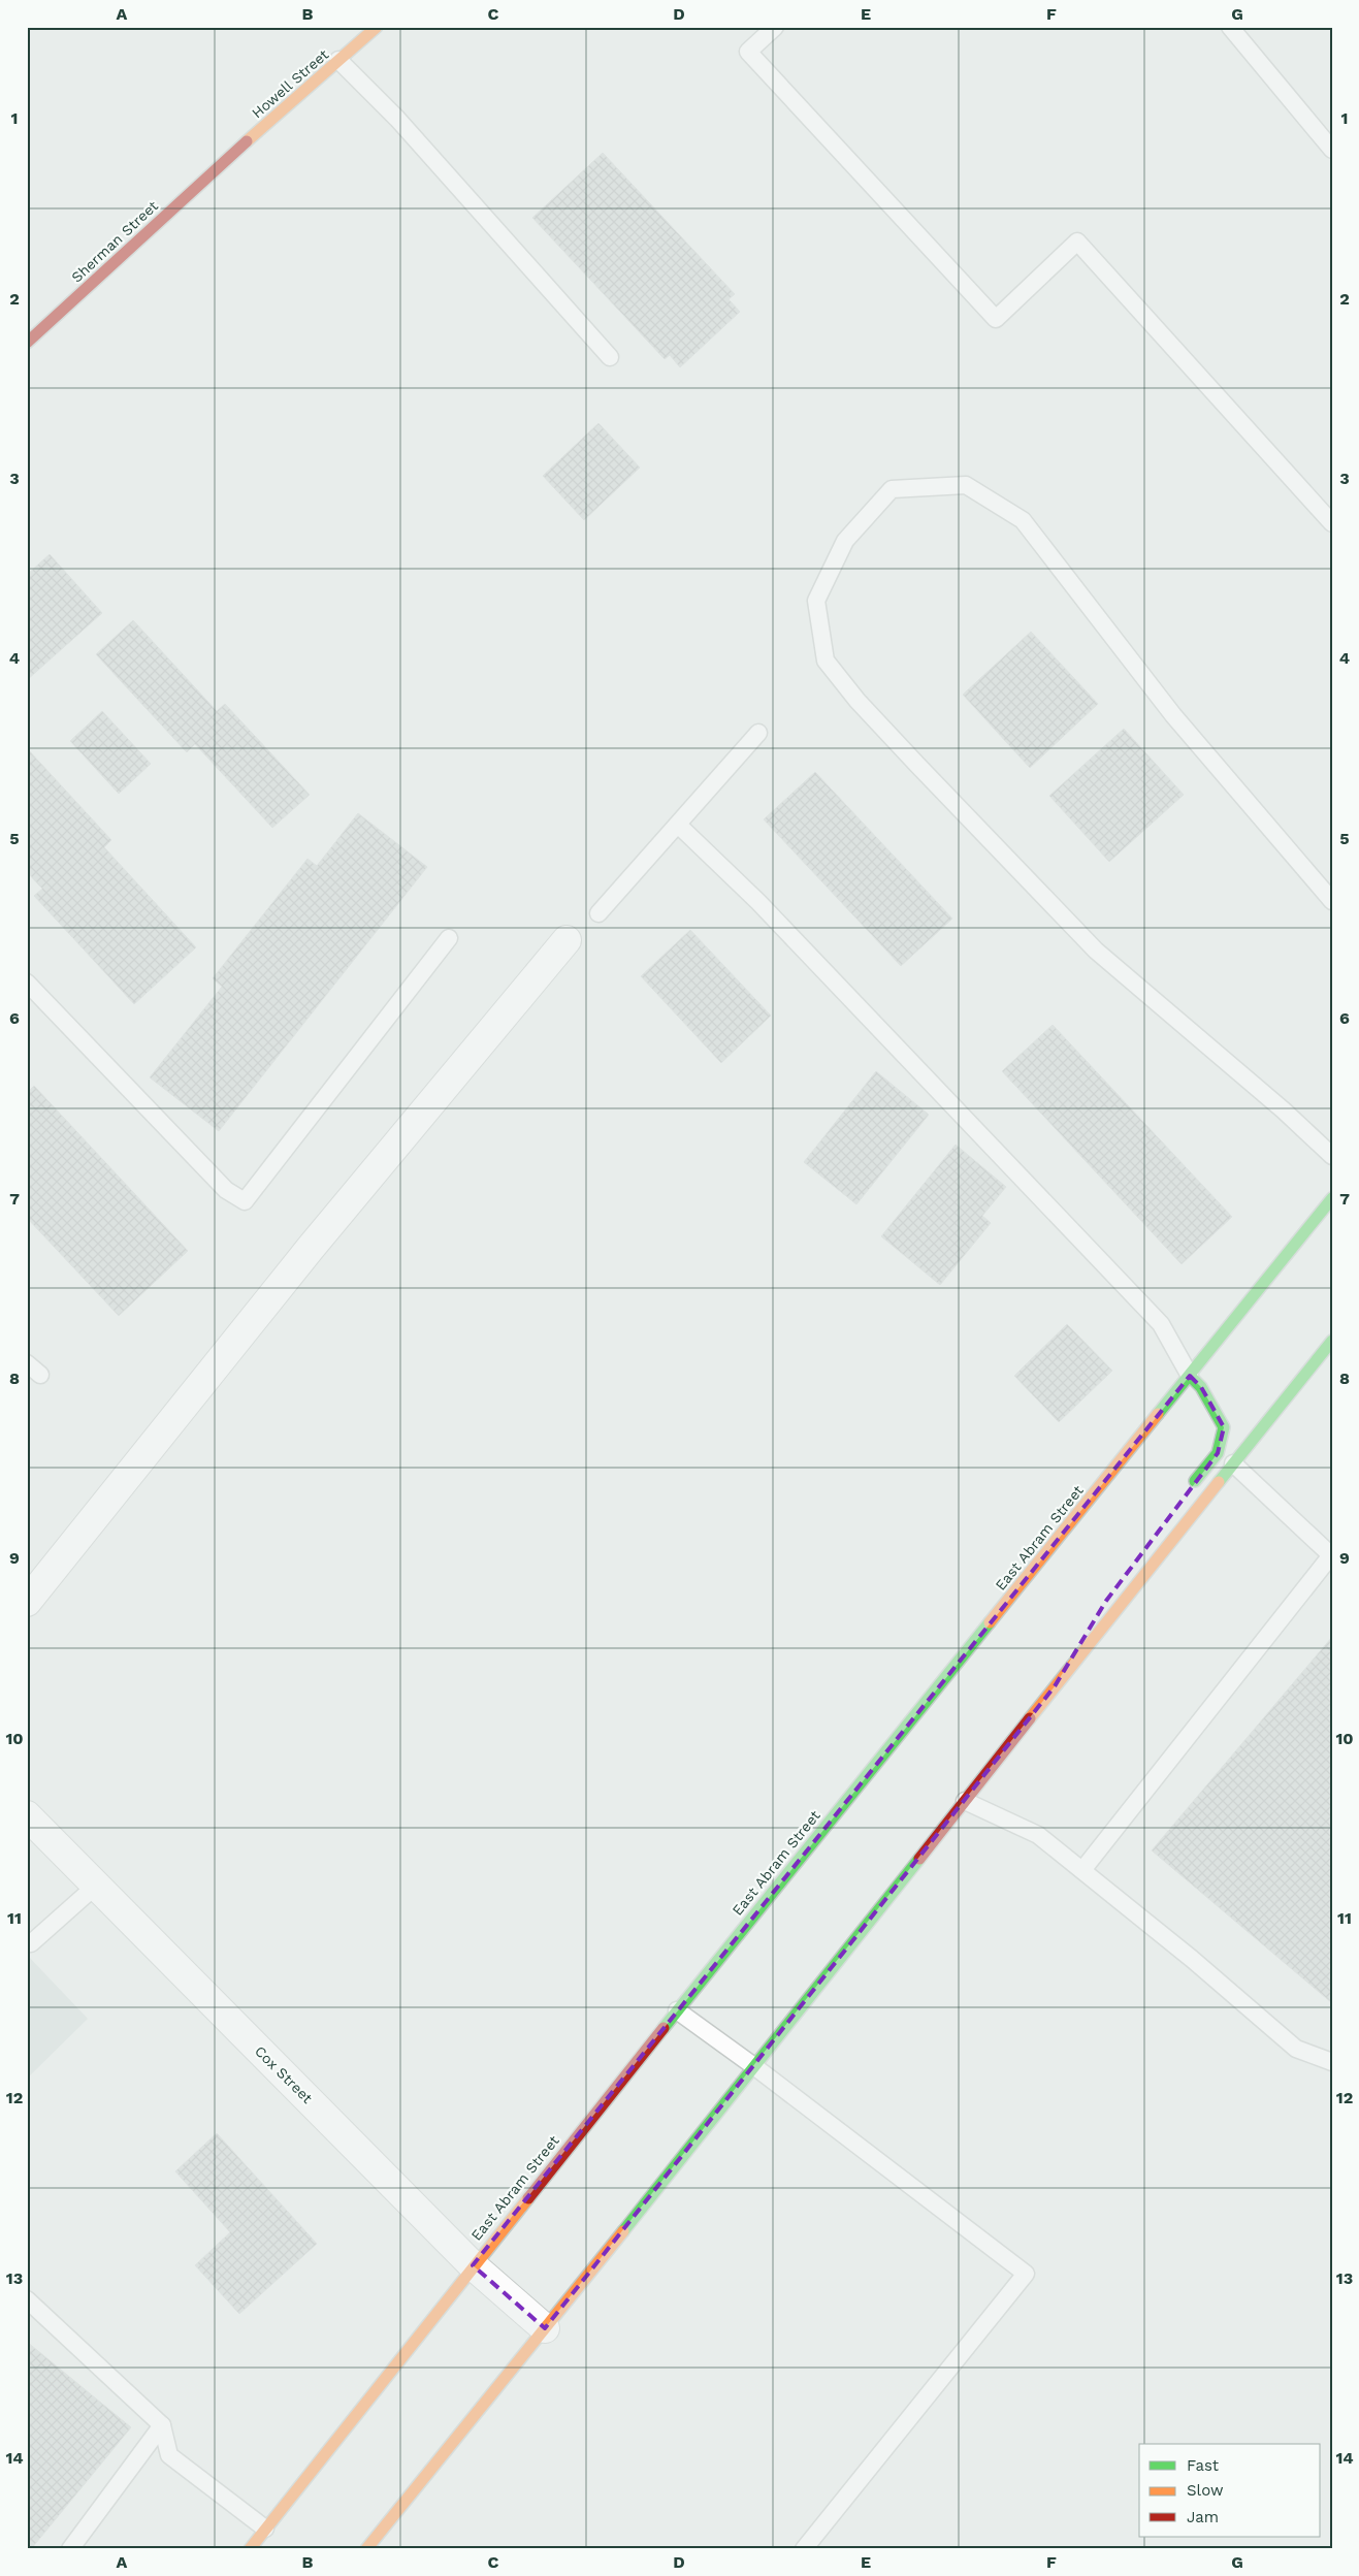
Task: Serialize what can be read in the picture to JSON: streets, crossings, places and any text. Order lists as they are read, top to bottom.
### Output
{
  "streets": {
    "main road": ["Howell Street", "Sherman Street", "East Abram Street"],
    "street": ["Cox Street"]
  },
  "crossings": [
    ["Howell Street", "Sherman Street"],
    ["East Abram Street", "Cox Street"]
  ],
  "legend": ["Fast", "Slow", "Jam"],
  "grid": {
    "columns": [
      "A",
      "B",
      "C",
      "D",
      "E",
      "F",
      "G"
    ],
    "rows": [
      "1",
      "2",
      "3",
      "4",
      "5",
      "6",
      "7",
      "8",
      "9",
      "10",
      "11",
      "12",
      "13",
      "14"
    ]
  }
}
